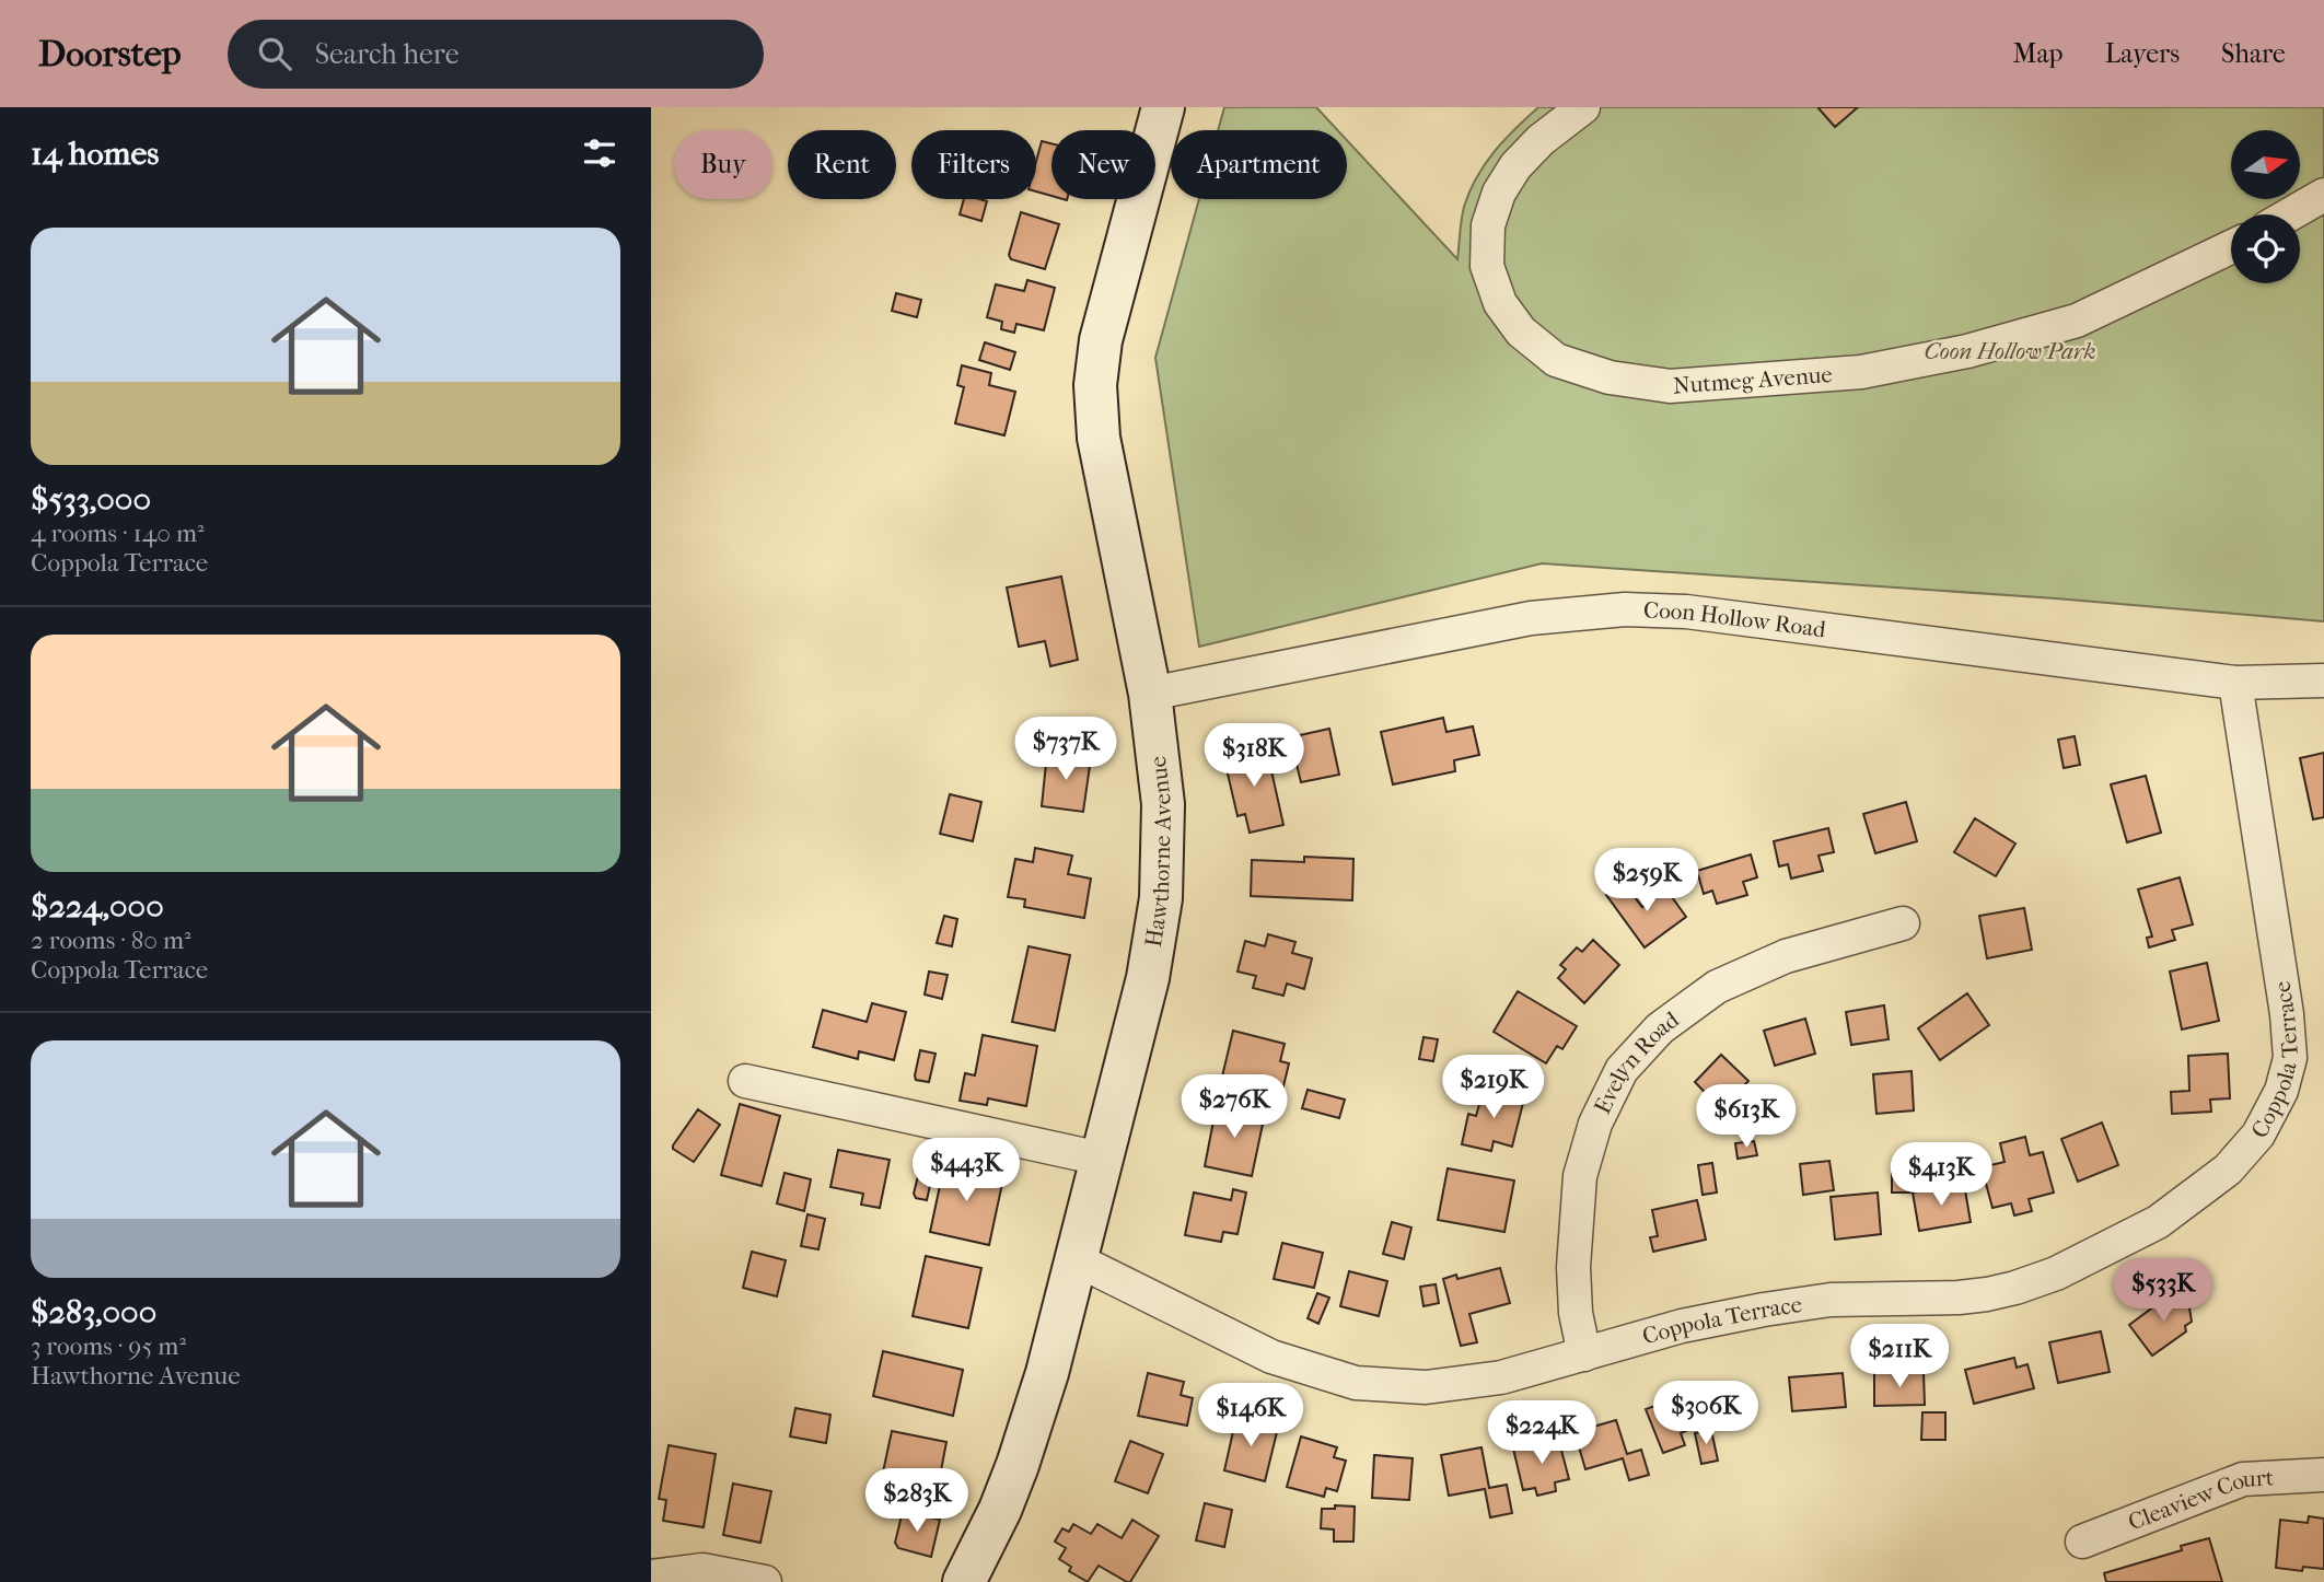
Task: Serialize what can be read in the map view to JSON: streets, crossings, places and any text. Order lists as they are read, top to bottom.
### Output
{
  "streets": {
    "street": [
      "Nutmeg Avenue",
      "Coon Hollow Road",
      "Hawthorne Avenue",
      "Coppola Terrace",
      "Evelyn Road",
      "Cleaview Court"
    ]
  },
  "crossings": [
    ["Coon Hollow Road", "Hawthorne Avenue"],
    ["Coon Hollow Road", "Coppola Terrace"],
    ["Hawthorne Avenue", "Coppola Terrace"],
    ["Coppola Terrace", "Evelyn Road"]
  ],
  "parks": ["Coon Hollow Park"],
  "north": "right",
  "page": {
    "header": "Doorstep",
    "search": "Search here",
    "nav": ["Map", "Layers", "Share"],
    "heading": "14 homes",
    "chip": [
      "Buy",
      "Rent",
      "Filters",
      "New",
      "Apartment"
    ],
    "list": [
      {
        "name": "$533,000",
        "note": "4 rooms · 140 m² · Coppola Terrace"
      },
      {
        "name": "$224,000",
        "note": "2 rooms · 80 m² · Coppola Terrace"
      },
      {
        "name": "$283,000",
        "note": "3 rooms · 95 m² · Hawthorne Avenue"
      }
    ],
    "price": [
      "$737K",
      "$318K",
      "$259K",
      "$219K",
      "$276K",
      "$613K",
      "$443K",
      "$413K",
      "$533K",
      "$211K",
      "$306K",
      "$146K",
      "$224K",
      "$283K"
    ]
  }
}
